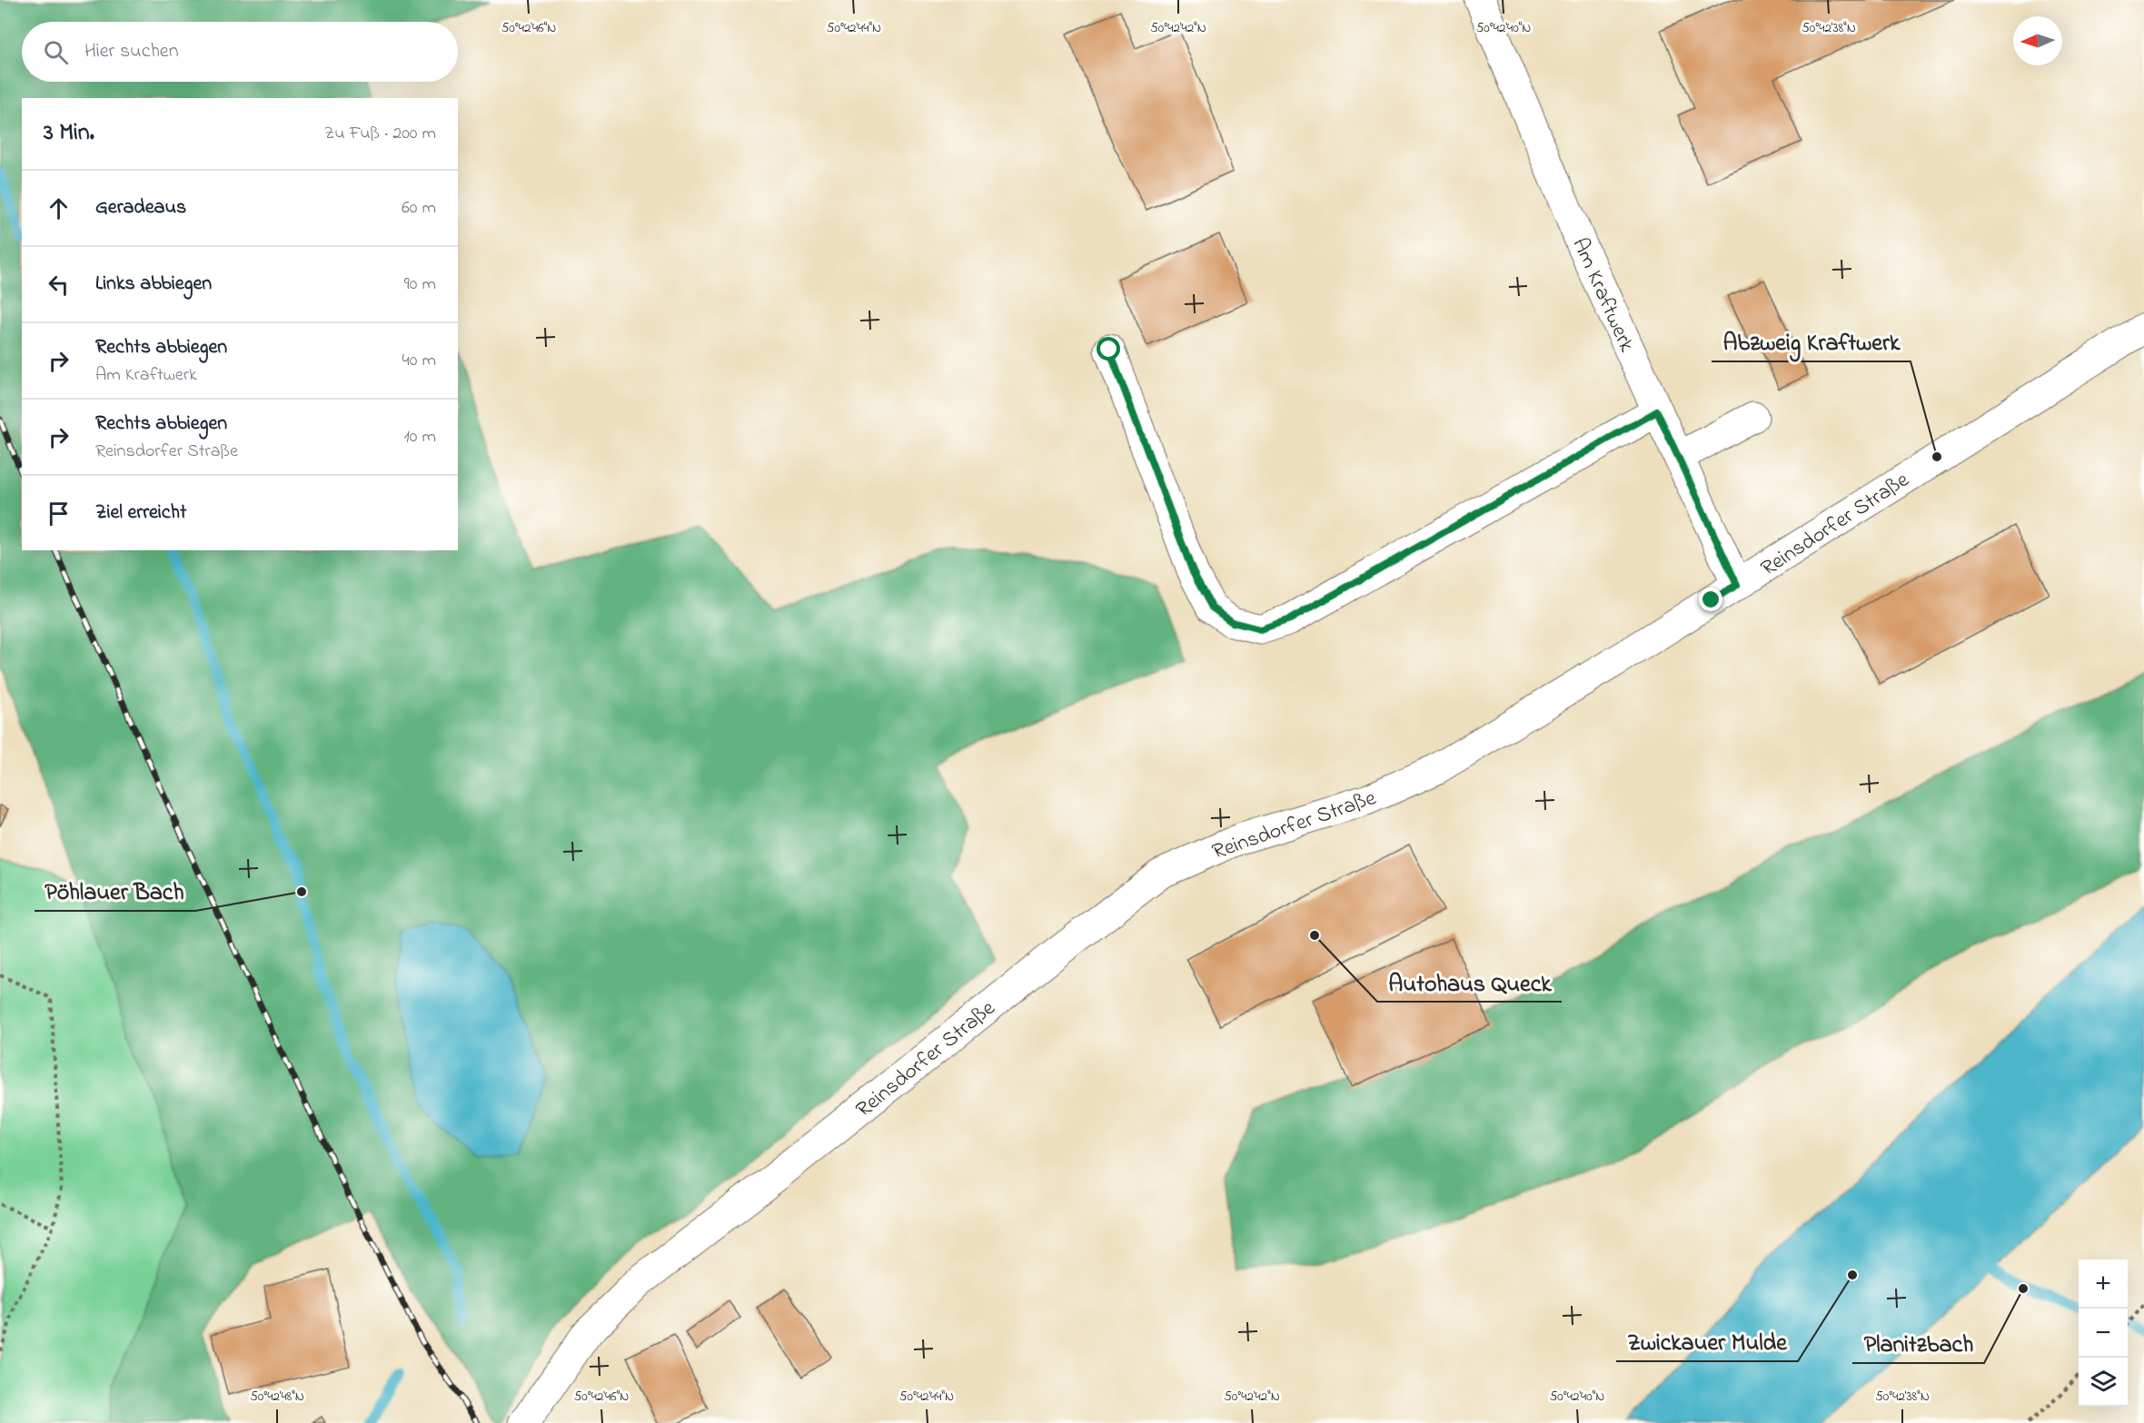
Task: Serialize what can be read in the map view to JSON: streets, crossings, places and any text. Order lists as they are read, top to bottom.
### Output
{
  "streets": {
    "street": ["Am Kraftwerk", "Reinsdorfer Straße"]
  },
  "crossings": [
    ["Am Kraftwerk", "Reinsdorfer Straße"]
  ],
  "places": [
    "Abzweig Kraftwerk",
    "Pöhlauer Bach",
    "Autohaus Queck",
    "Zwickauer Mulde",
    "Planitzbach"
  ],
  "north": "left",
  "page": {
    "search": "Hier suchen",
    "heading": ["3 Min.", "Zu Fuß · 200 m"],
    "list": [
      ["Geradeaus", "60 m"],
      ["Links abbiegen", "90 m"],
      ["Rechts abbiegen", "Am Kraftwerk", "40 m"],
      ["Rechts abbiegen", "Reinsdorfer Straße", "10 m"],
      "Ziel erreicht"
    ],
    "map_buttons": ["+", "−"]
  },
  "coordinates": [
    "50°42'46\"N",
    "50°42'44\"N",
    "50°42'42\"N",
    "50°42'40\"N",
    "50°42'38\"N",
    "50°42'48\"N"
  ]
}
